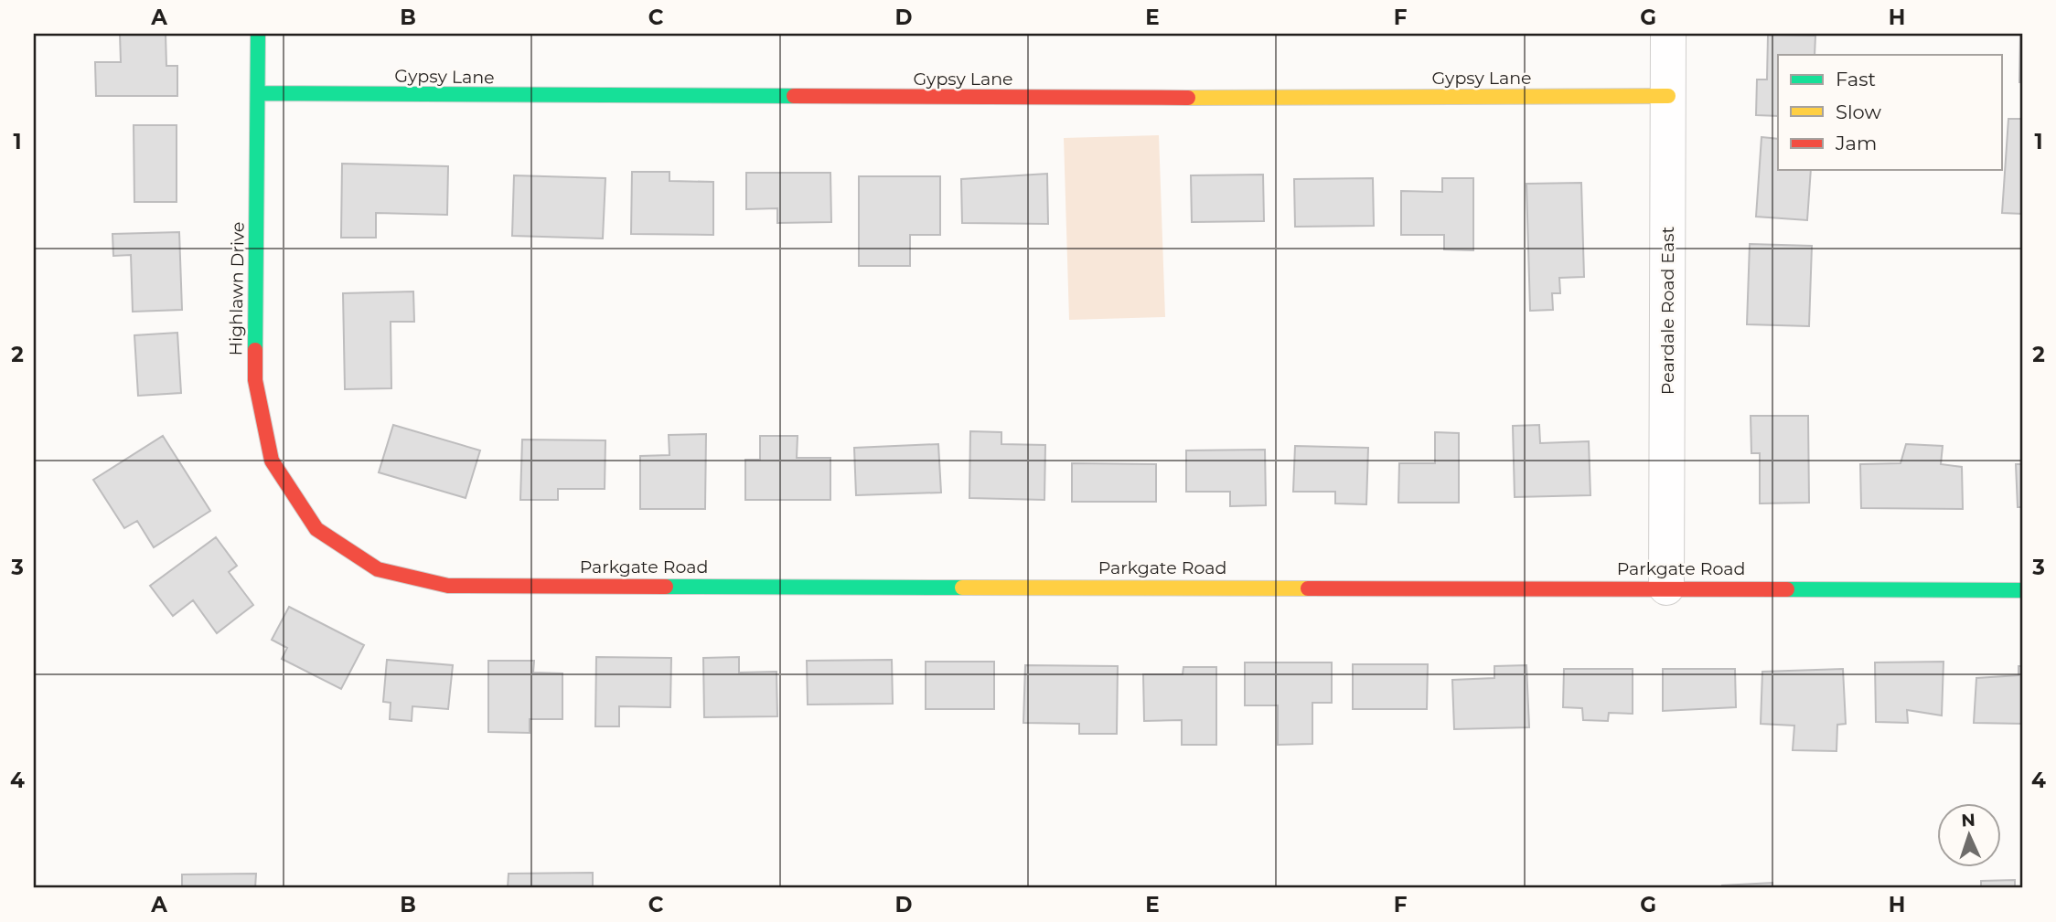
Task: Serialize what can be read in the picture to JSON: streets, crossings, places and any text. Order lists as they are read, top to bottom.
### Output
{
  "streets": {
    "street": [
      "Gypsy Lane",
      "Highlawn Drive",
      "Peardale Road East",
      "Parkgate Road"
    ]
  },
  "crossings": [
    ["Gypsy Lane", "Highlawn Drive"],
    ["Gypsy Lane", "Peardale Road East"],
    ["Highlawn Drive", "Parkgate Road"],
    ["Peardale Road East", "Parkgate Road"]
  ],
  "legend": ["Fast", "Slow", "Jam"],
  "north": "top",
  "grid": {
    "columns": [
      "A",
      "B",
      "C",
      "D",
      "E",
      "F",
      "G",
      "H"
    ],
    "rows": [
      "1",
      "2",
      "3",
      "4"
    ]
  }
}
